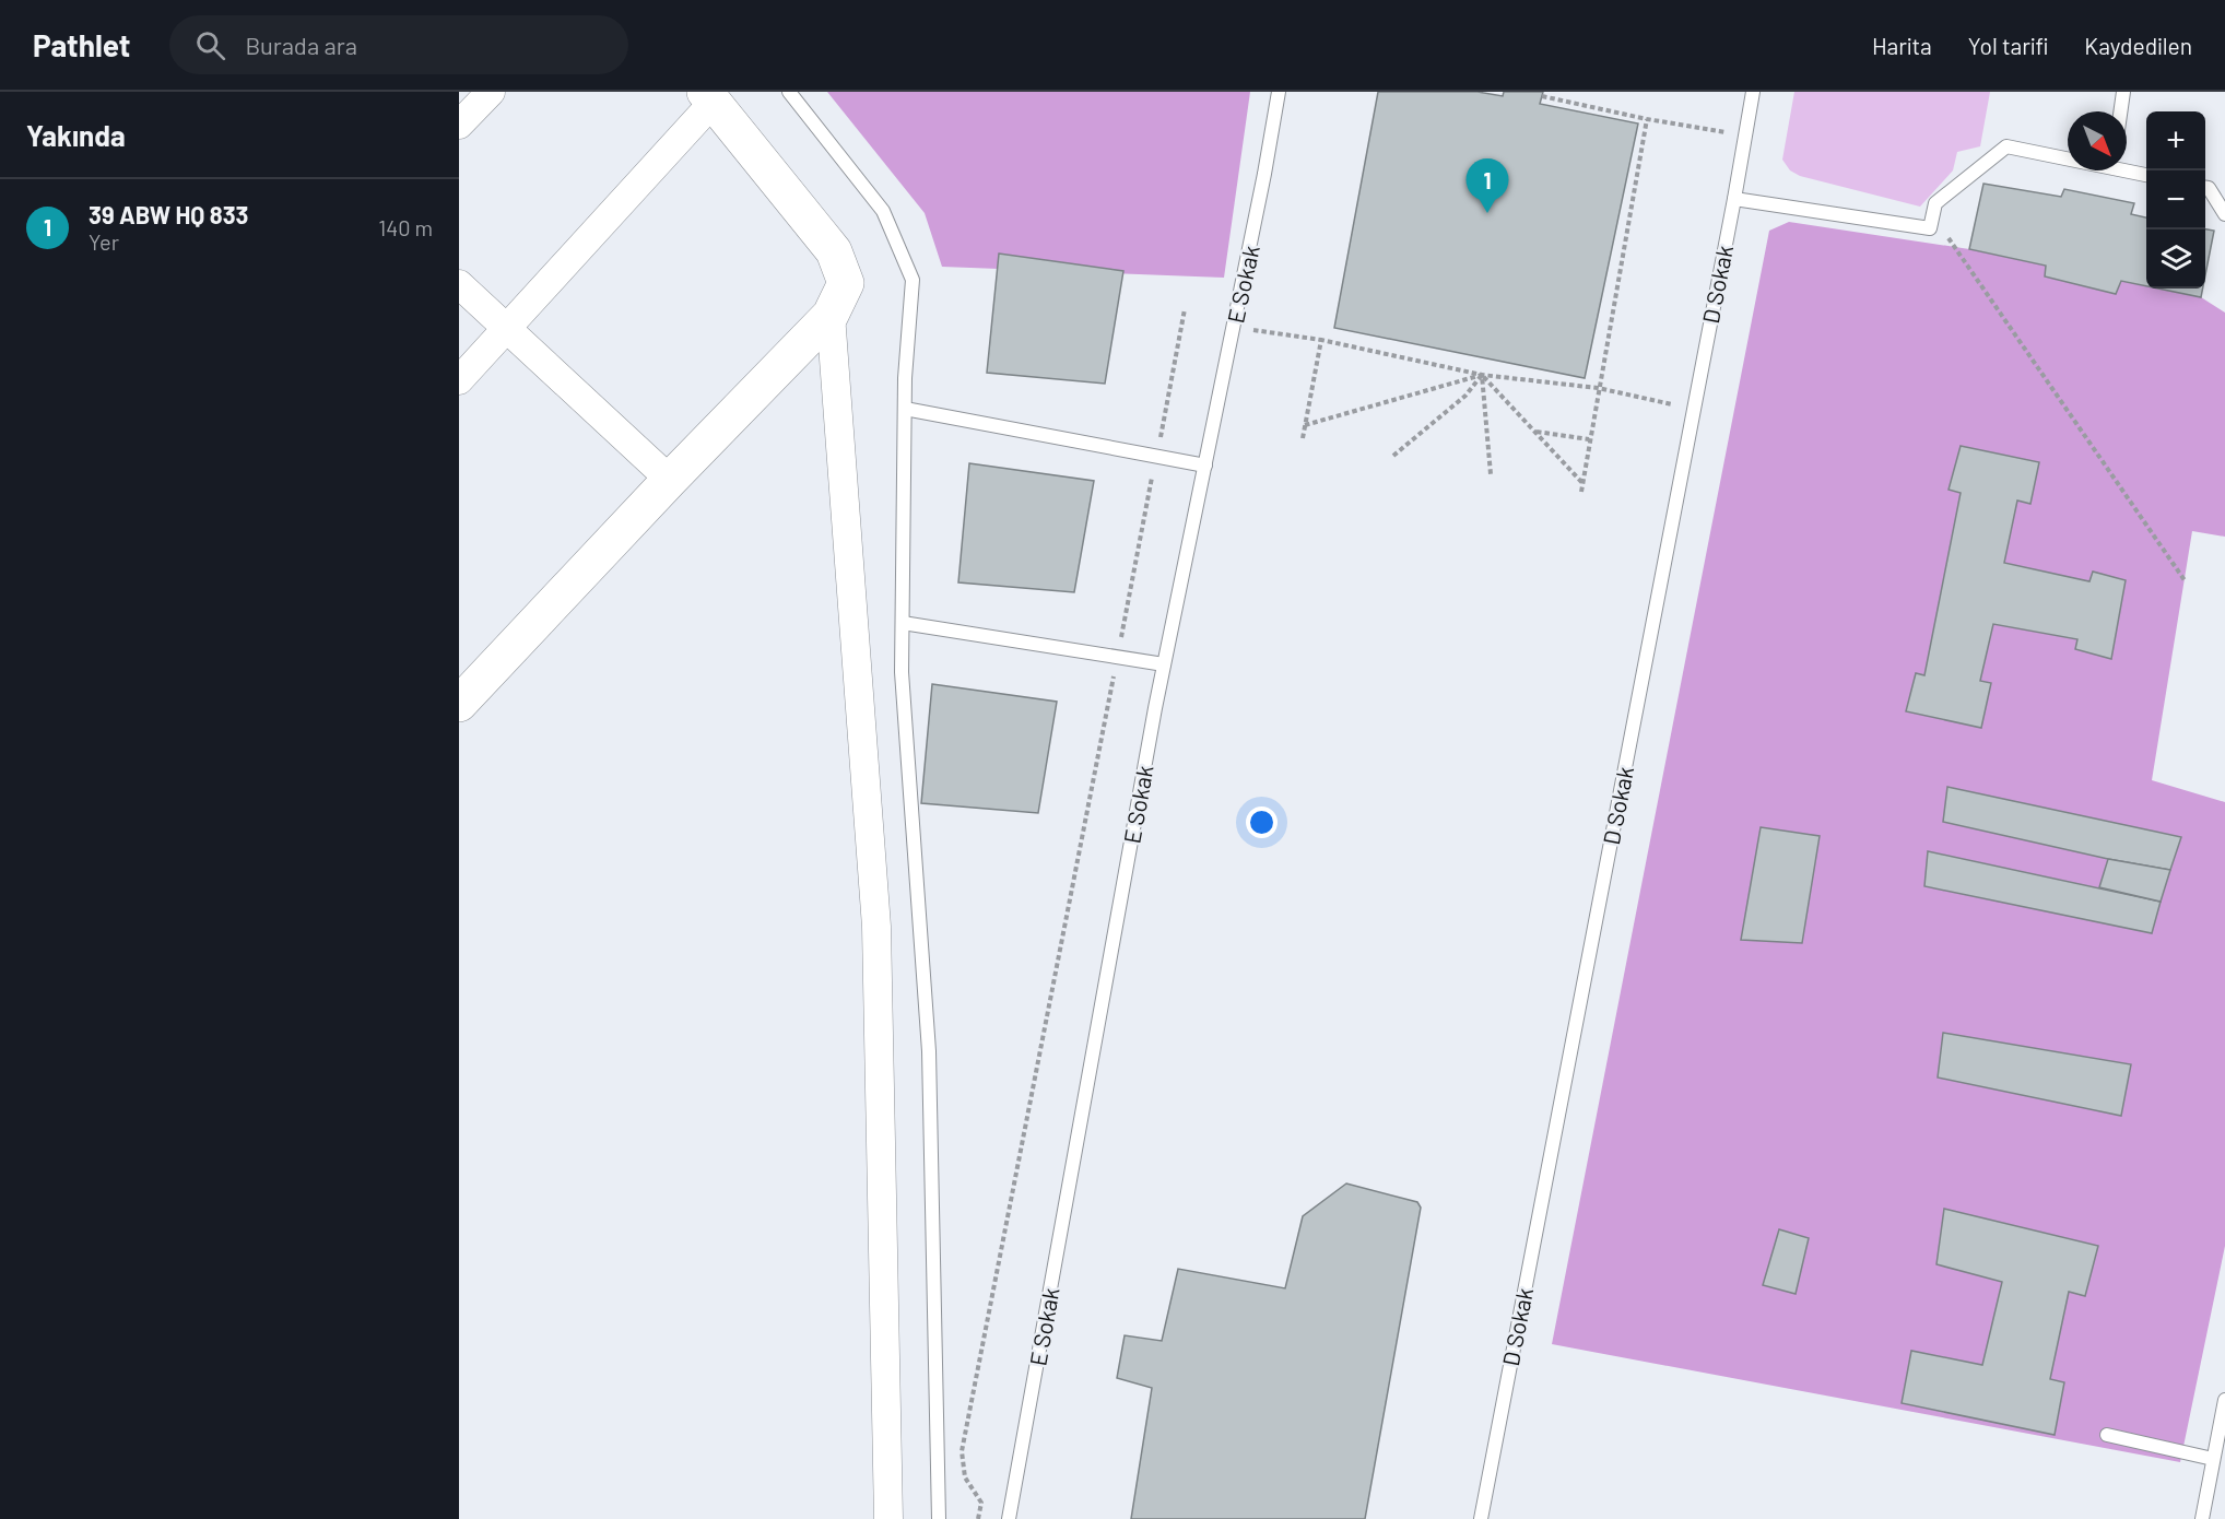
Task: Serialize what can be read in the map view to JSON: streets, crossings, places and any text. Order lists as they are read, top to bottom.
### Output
{
  "streets": {
    "lane": ["E Sokak", "D Sokak"]
  },
  "north": "bottom right",
  "page": {
    "header": "Pathlet",
    "search": "Burada ara",
    "nav": ["Harita", "Yol tarifi", "Kaydedilen"],
    "heading": "Yakında",
    "map_buttons": ["+", "−"],
    "pins": "1",
    "list": [
      {
        "mark": "1",
        "name": "39 ABW HQ 833",
        "note": "Yer",
        "value": "140 m"
      }
    ]
  }
}
